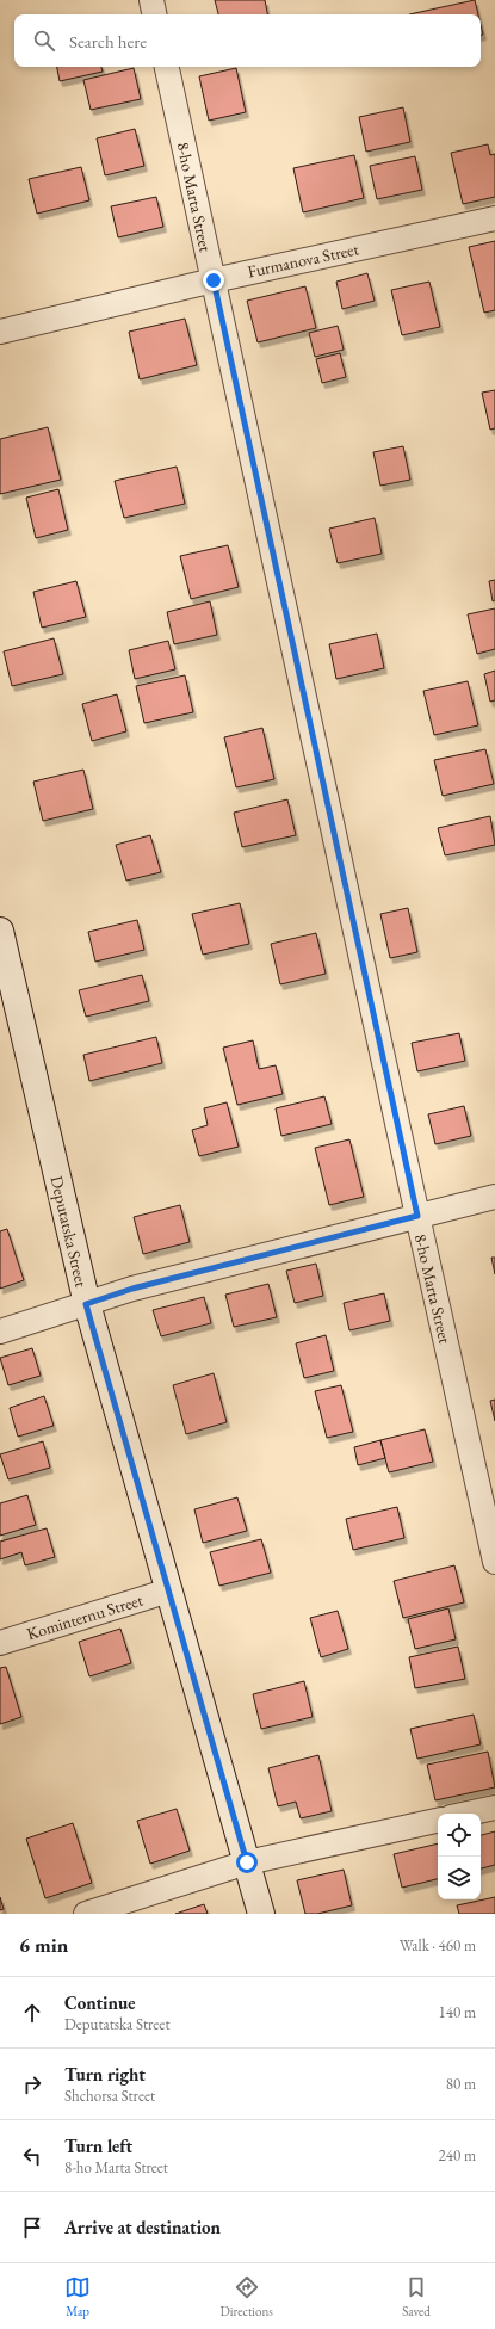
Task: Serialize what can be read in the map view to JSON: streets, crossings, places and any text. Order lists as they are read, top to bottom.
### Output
{
  "streets": {
    "street": [
      "8-ho Marta Street",
      "Furmanova Street",
      "Deputatska Street",
      "Kominternu Street"
    ]
  },
  "crossings": [
    ["8-ho Marta Street", "Furmanova Street"],
    ["Deputatska Street", "Kominternu Street"]
  ],
  "page": {
    "search": "Search here",
    "heading": ["6 min", "Walk · 460 m"],
    "list": [
      ["Continue", "Deputatska Street", "140 m"],
      ["Turn right", "Shchorsa Street", "80 m"],
      ["Turn left", "8-ho Marta Street", "240 m"],
      "Arrive at destination"
    ],
    "nav": ["Map", "Directions", "Saved"]
  }
}
